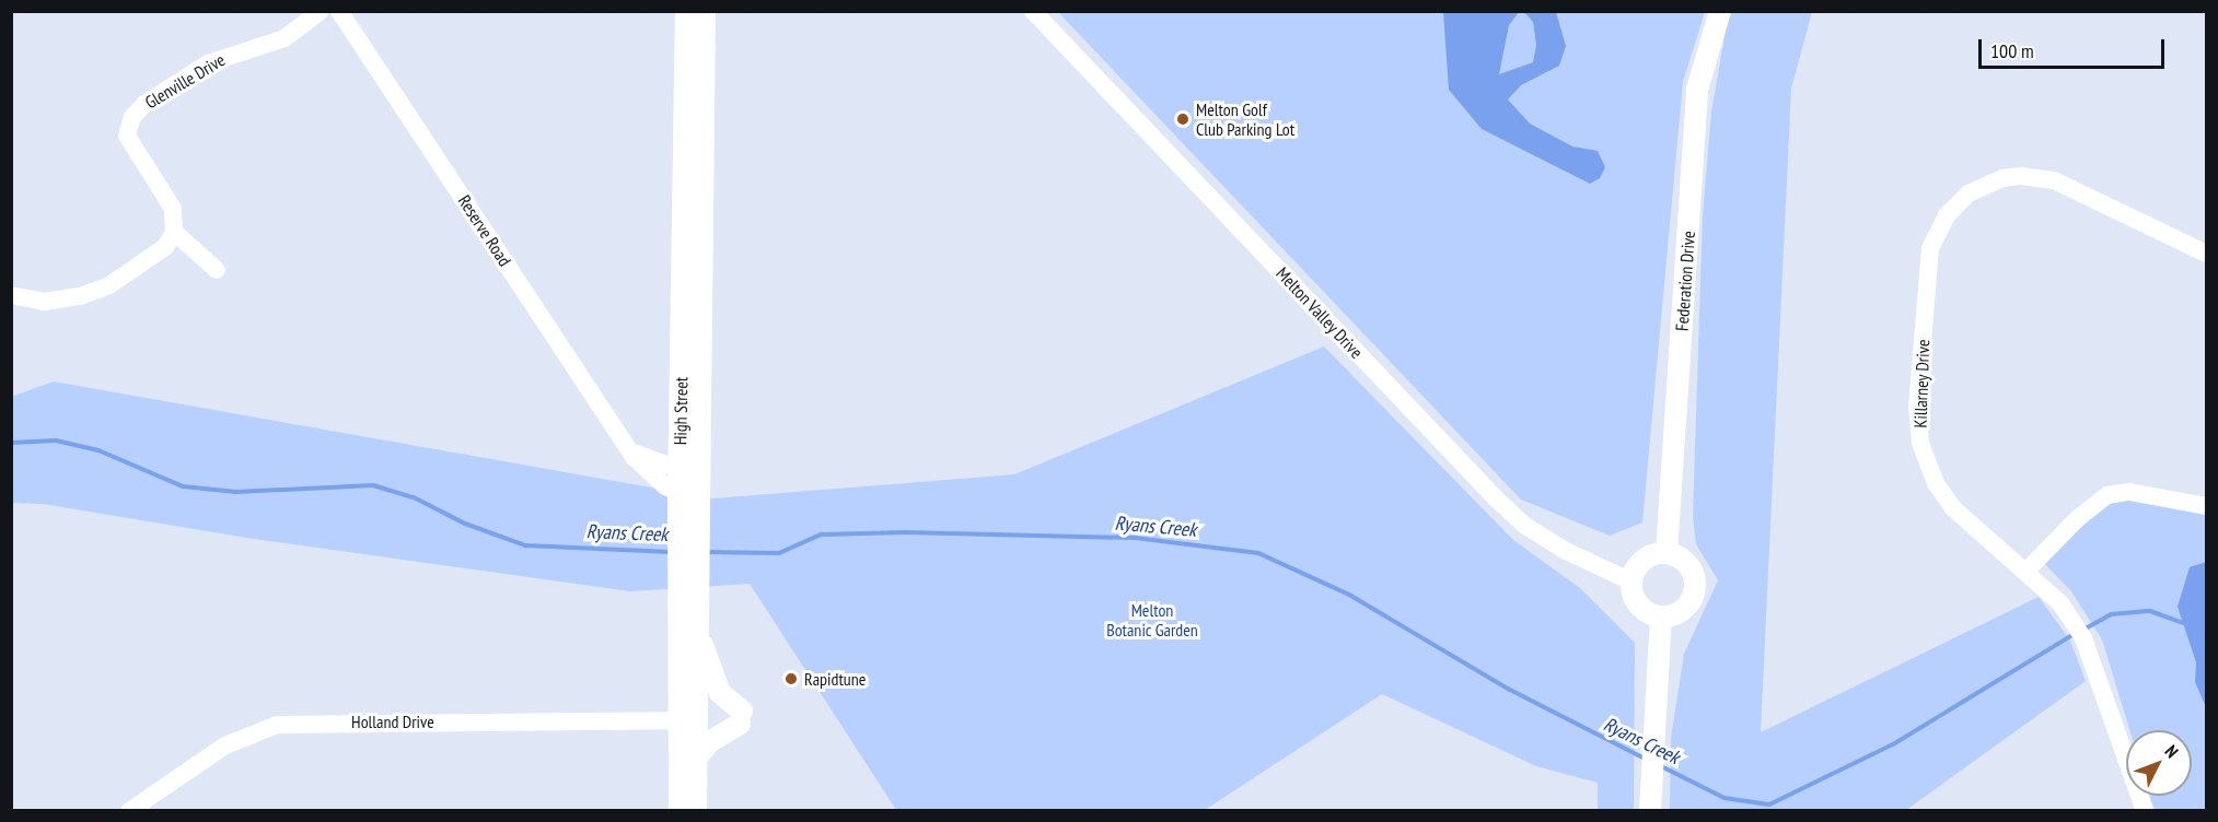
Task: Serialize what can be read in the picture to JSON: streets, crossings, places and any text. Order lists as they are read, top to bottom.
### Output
{
  "streets": {
    "main road": ["Federation Drive", "High Street"],
    "street": [
      "Glenville Drive",
      "Reserve Road",
      "Melton Valley Drive",
      "Killarney Drive",
      "Holland Drive"
    ]
  },
  "crossings": [
    ["Reserve Road", "High Street"],
    ["Federation Drive", "Melton Valley Drive"],
    ["High Street", "Holland Drive"]
  ],
  "water": ["Ryans Creek"],
  "parks": ["Melton Botanic Garden"],
  "places": ["Melton Golf Club Parking Lot", "Rapidtune"],
  "scale_bar": "100 m",
  "north": "top right"
}
